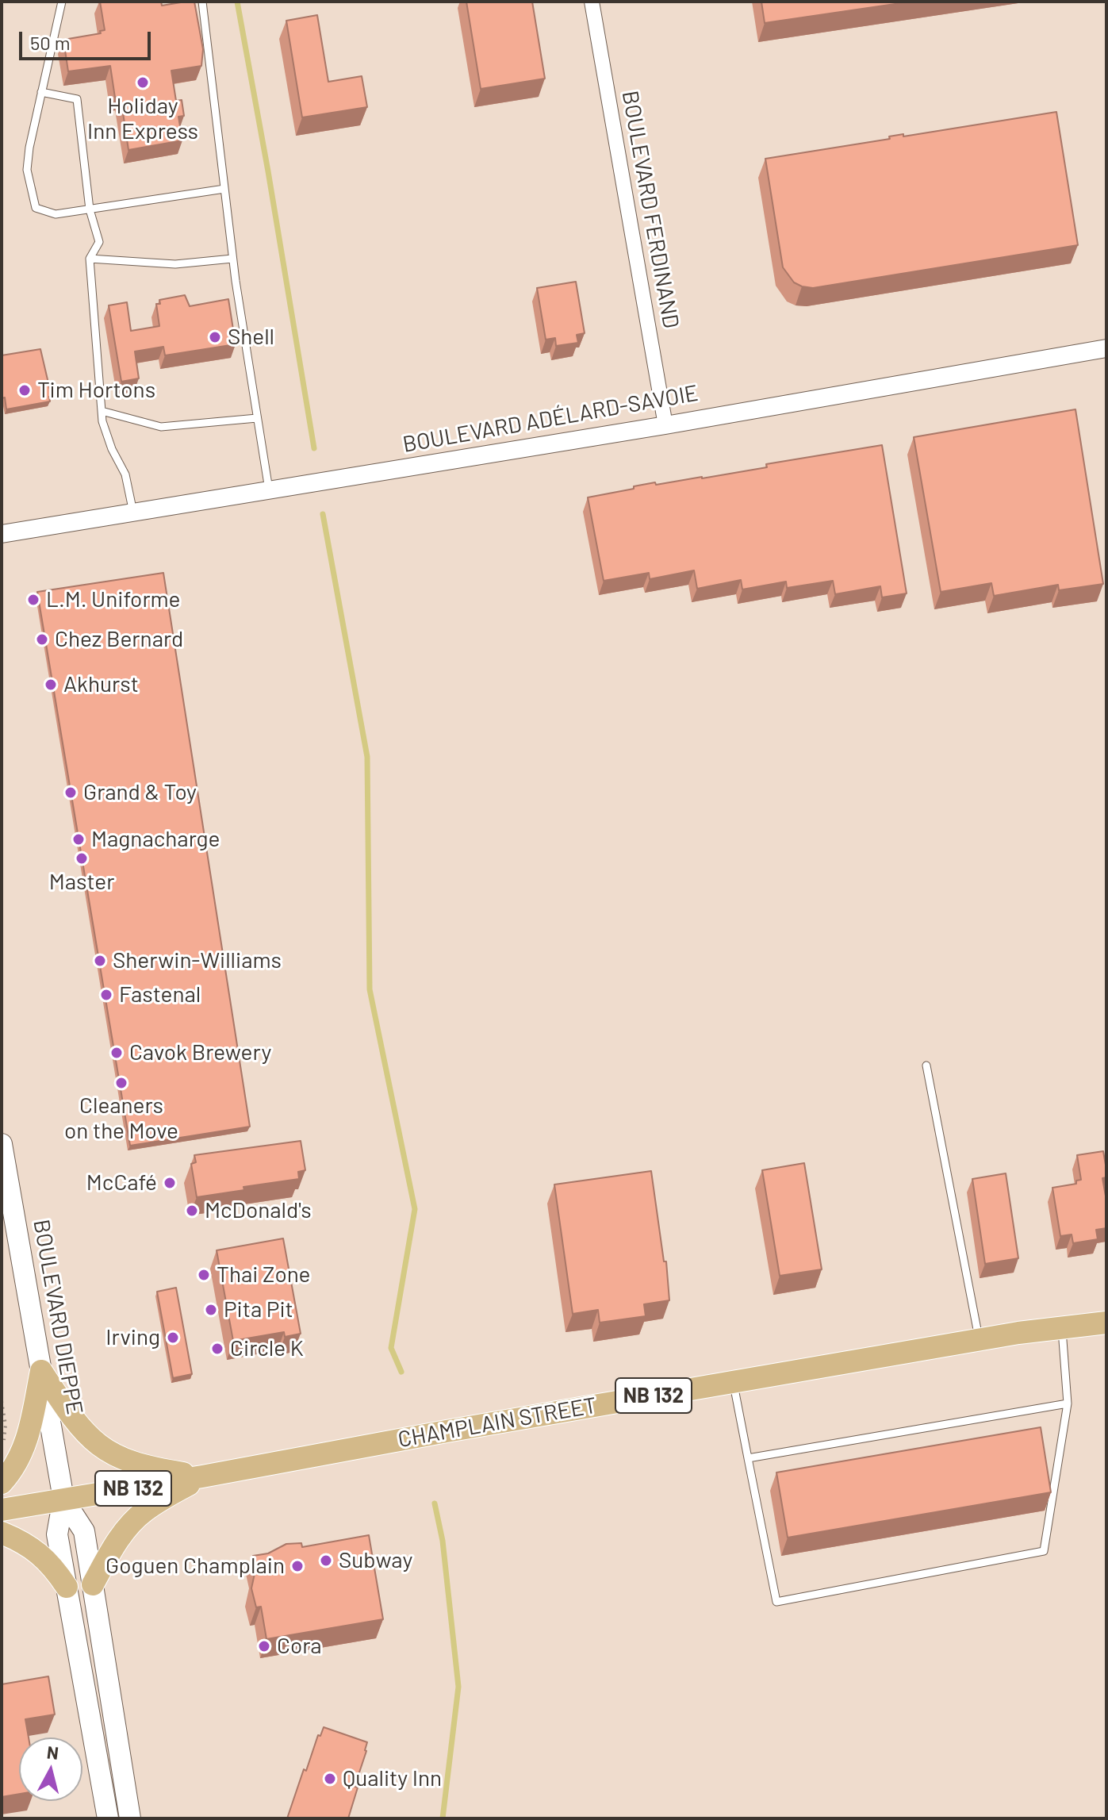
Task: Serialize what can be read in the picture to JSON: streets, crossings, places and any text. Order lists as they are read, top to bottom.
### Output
{
  "streets": {
    "main road": ["BOULEVARD DIEPPE", "NB 132", "CHAMPLAIN STREET"],
    "street": ["BOULEVARD FERDINAND", "BOULEVARD ADÉLARD-SAVOIE"]
  },
  "crossings": [
    ["BOULEVARD FERDINAND", "BOULEVARD ADÉLARD-SAVOIE"],
    ["BOULEVARD DIEPPE", "CHAMPLAIN STREET"]
  ],
  "places": [
    "Holiday Inn Express",
    "Shell",
    "Tim Hortons",
    "L.M. Uniforme",
    "Chez Bernard",
    "Akhurst",
    "Grand & Toy",
    "Magnacharge",
    "Master",
    "Sherwin-Williams",
    "Fastenal",
    "Cavok Brewery",
    "Cleaners on the Move",
    "McCafé",
    "McDonald's",
    "Thai Zone",
    "Pita Pit",
    "Irving",
    "Circle K",
    "Subway",
    "Goguen Champlain",
    "Cora",
    "Quality Inn"
  ],
  "scale_bar": "50 m",
  "north": "top"
}
